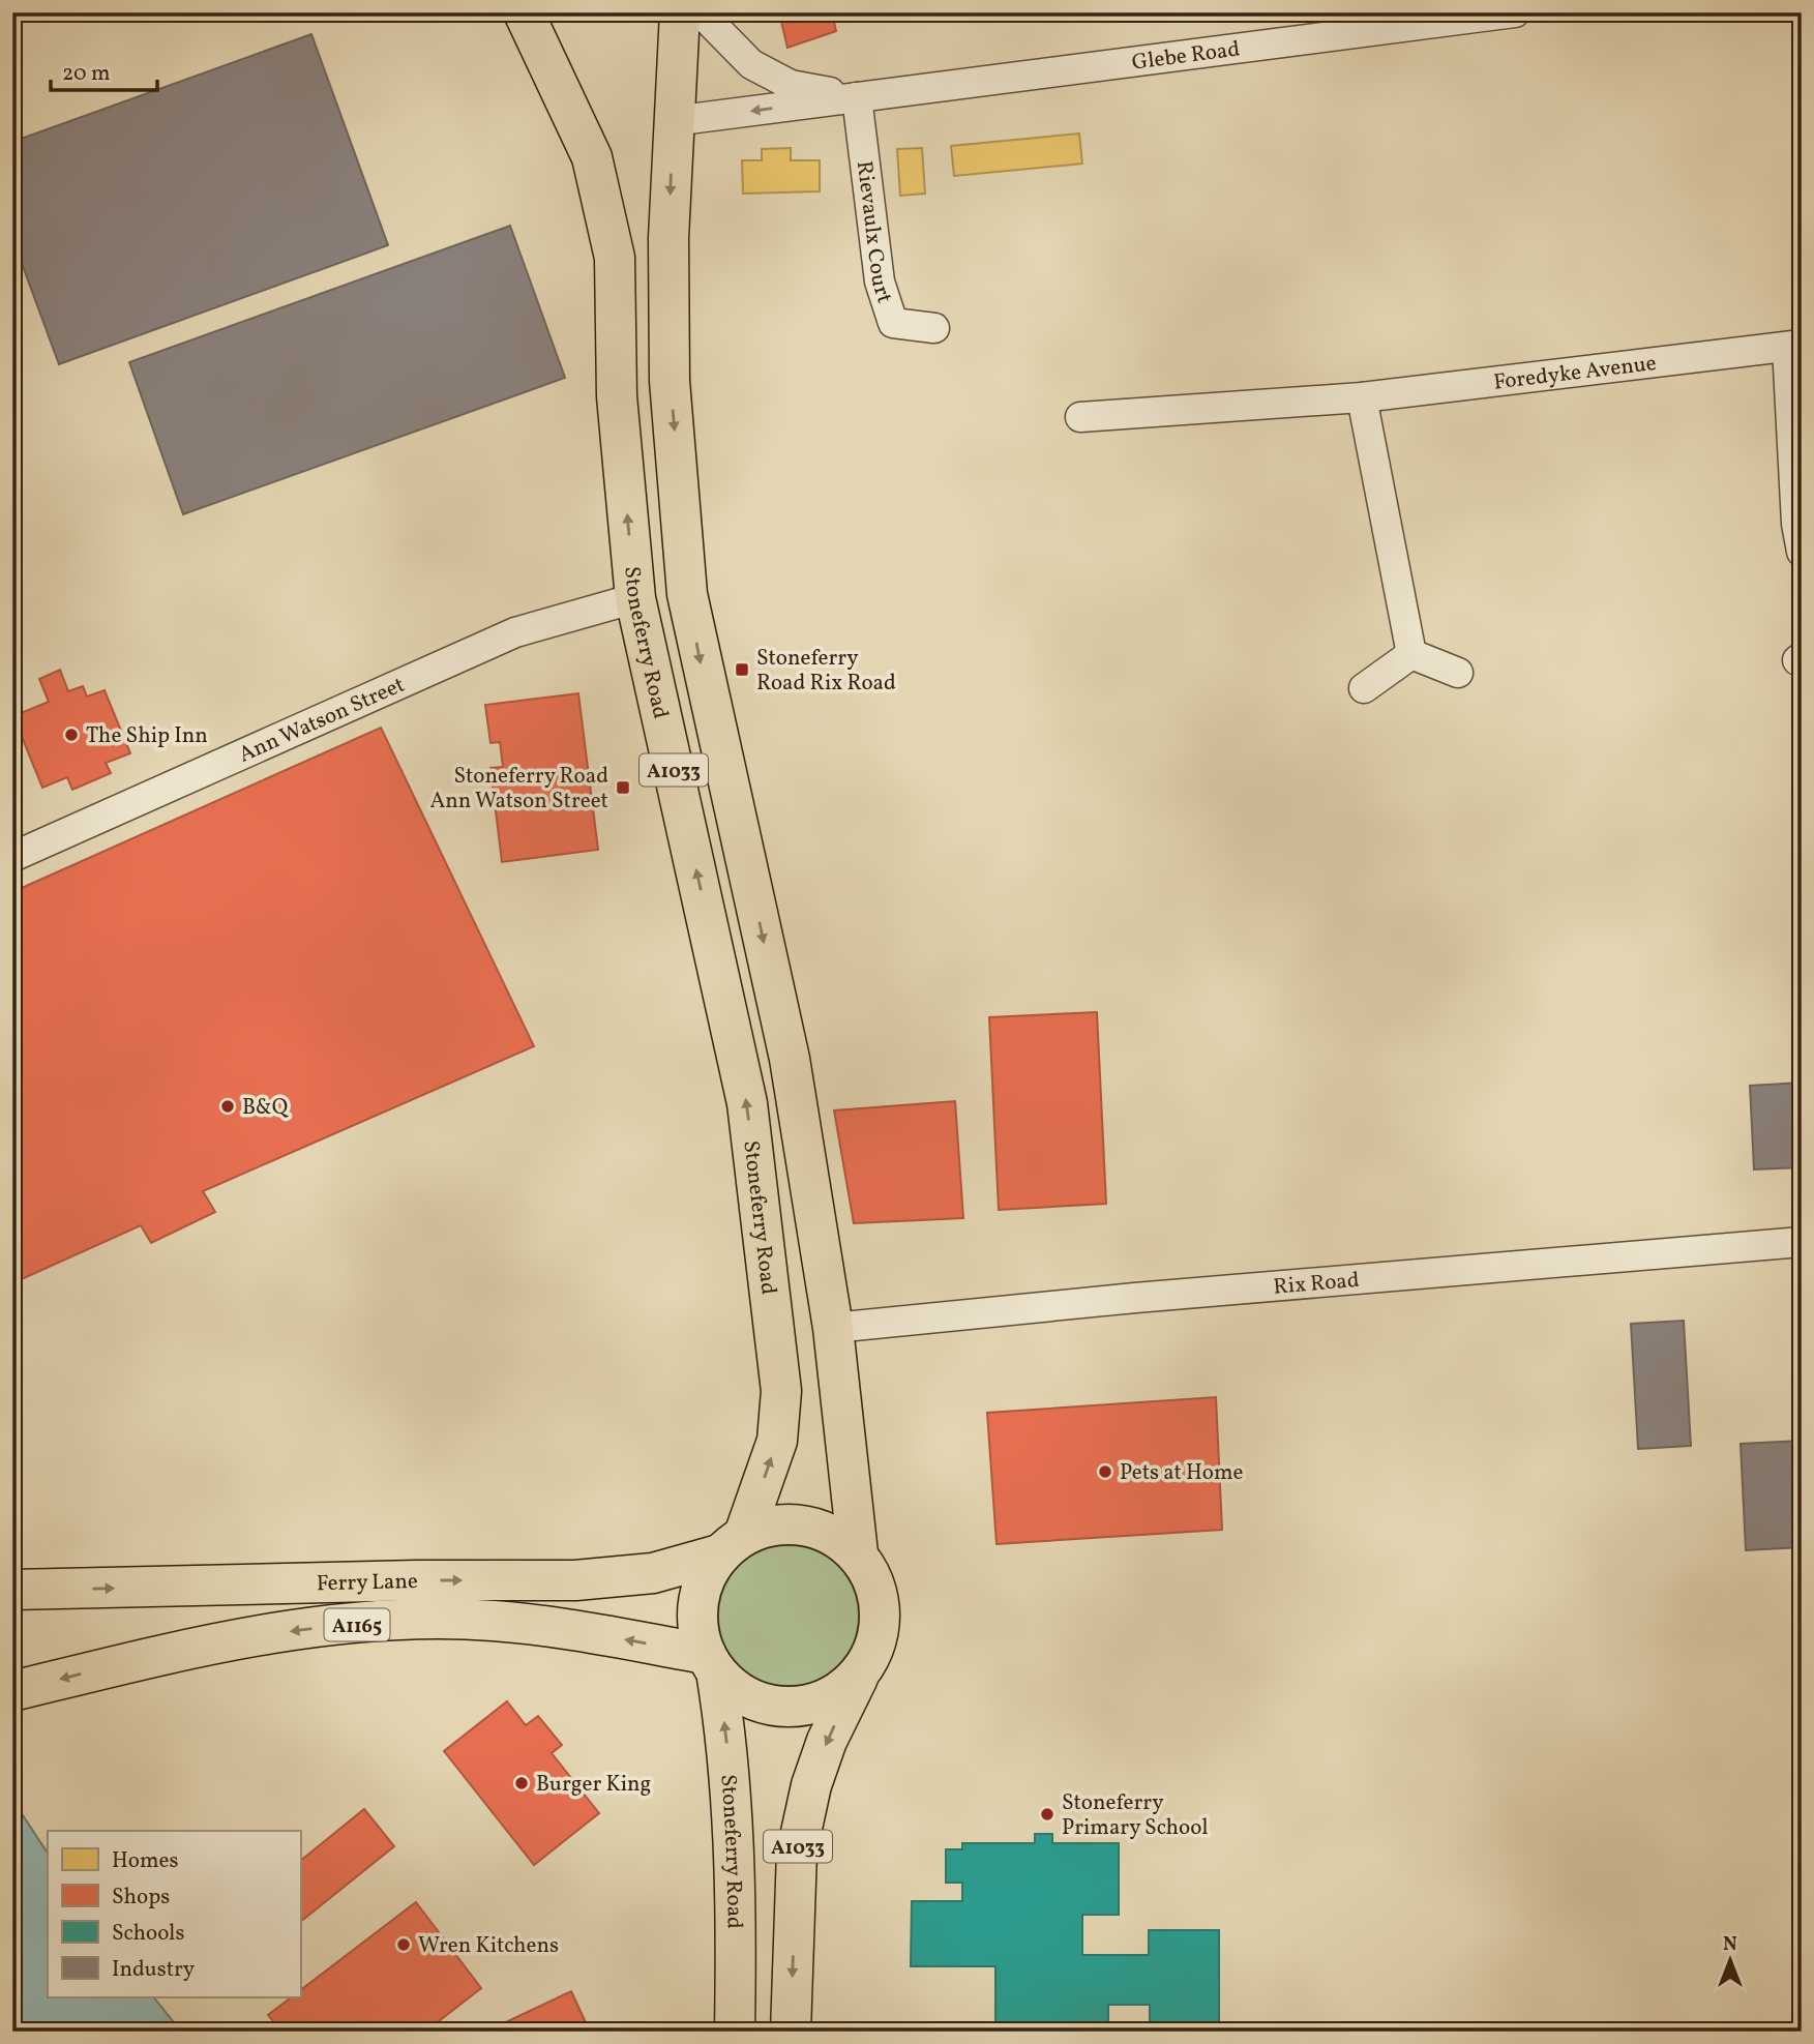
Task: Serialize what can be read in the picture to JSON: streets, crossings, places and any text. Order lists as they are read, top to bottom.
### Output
{
  "streets": {
    "main road": [
      "Stoneferry Road",
      "A1033",
      "Ferry Lane",
      "A1165"
    ],
    "street": [
      "Glebe Road",
      "Rievaulx Court",
      "Foredyke Avenue",
      "Ann Watson Street",
      "Rix Road"
    ]
  },
  "crossings": [
    ["Glebe Road", "Rievaulx Court"],
    ["Glebe Road", "A1033"],
    ["Stoneferry Road", "Ann Watson Street"],
    ["Stoneferry Road", "A1033"],
    ["Stoneferry Road", "Ferry Lane"],
    ["A1033", "Rix Road"],
    ["A1033", "Ferry Lane"]
  ],
  "places": {
    "transit": ["Stoneferry Road Rix Road", "Stoneferry Road Ann Watson Street"],
    "other": [
      "The Ship Inn",
      "B&Q",
      "Pets at Home",
      "Burger King",
      "Stoneferry Primary School",
      "Wren Kitchens"
    ]
  },
  "legend": [
    "Homes",
    "Shops",
    "Schools",
    "Industry"
  ],
  "scale_bar": "20 m",
  "north": "top"
}
